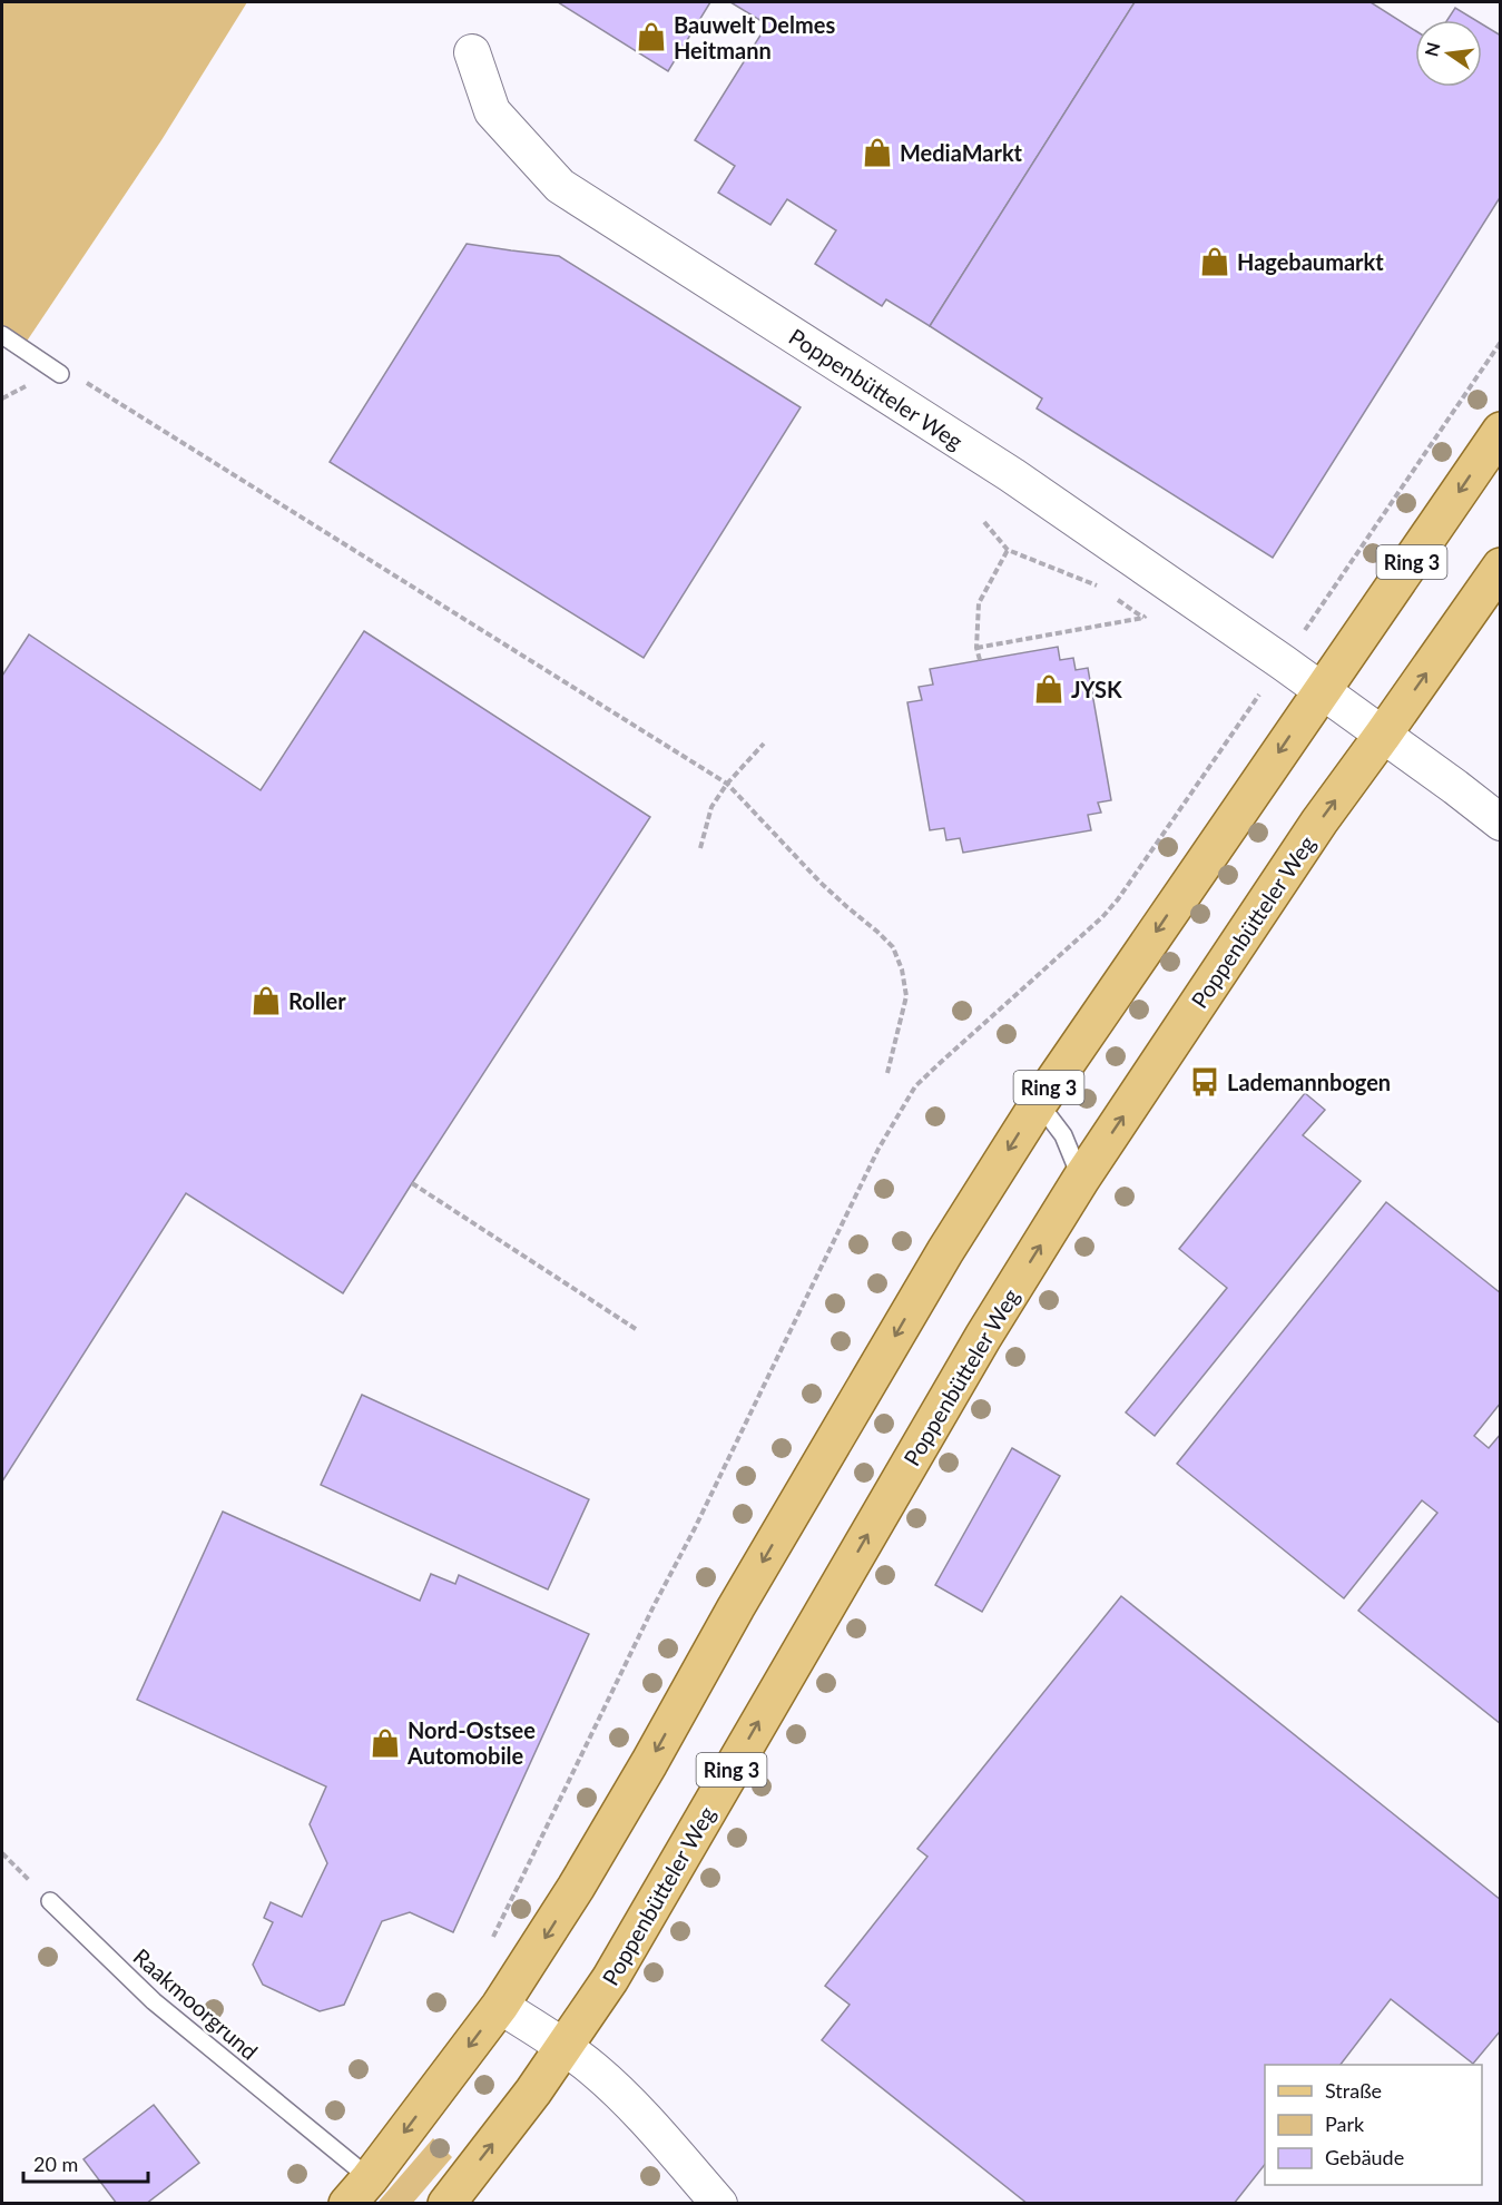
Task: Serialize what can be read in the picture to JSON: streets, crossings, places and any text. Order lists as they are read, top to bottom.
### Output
{
  "streets": {
    "main road": ["Poppenbütteler Weg", "Ring 3"],
    "lane": ["Raakmoorgrund"]
  },
  "crossings": [
    ["Poppenbütteler Weg", "Ring 3"],
    ["Ring 3", "Raakmoorgrund"]
  ],
  "one_way": ["Poppenbütteler Weg"],
  "places": {
    "shop": [
      "Bauwelt Delmes Heitmann",
      "MediaMarkt",
      "Hagebaumarkt",
      "JYSK",
      "Roller",
      "Nord-Ostsee Automobile"
    ],
    "bus stop": ["Lademannbogen"]
  },
  "legend": ["Straße", "Park", "Gebäude"],
  "scale_bar": "20 m",
  "north": "left"
}
